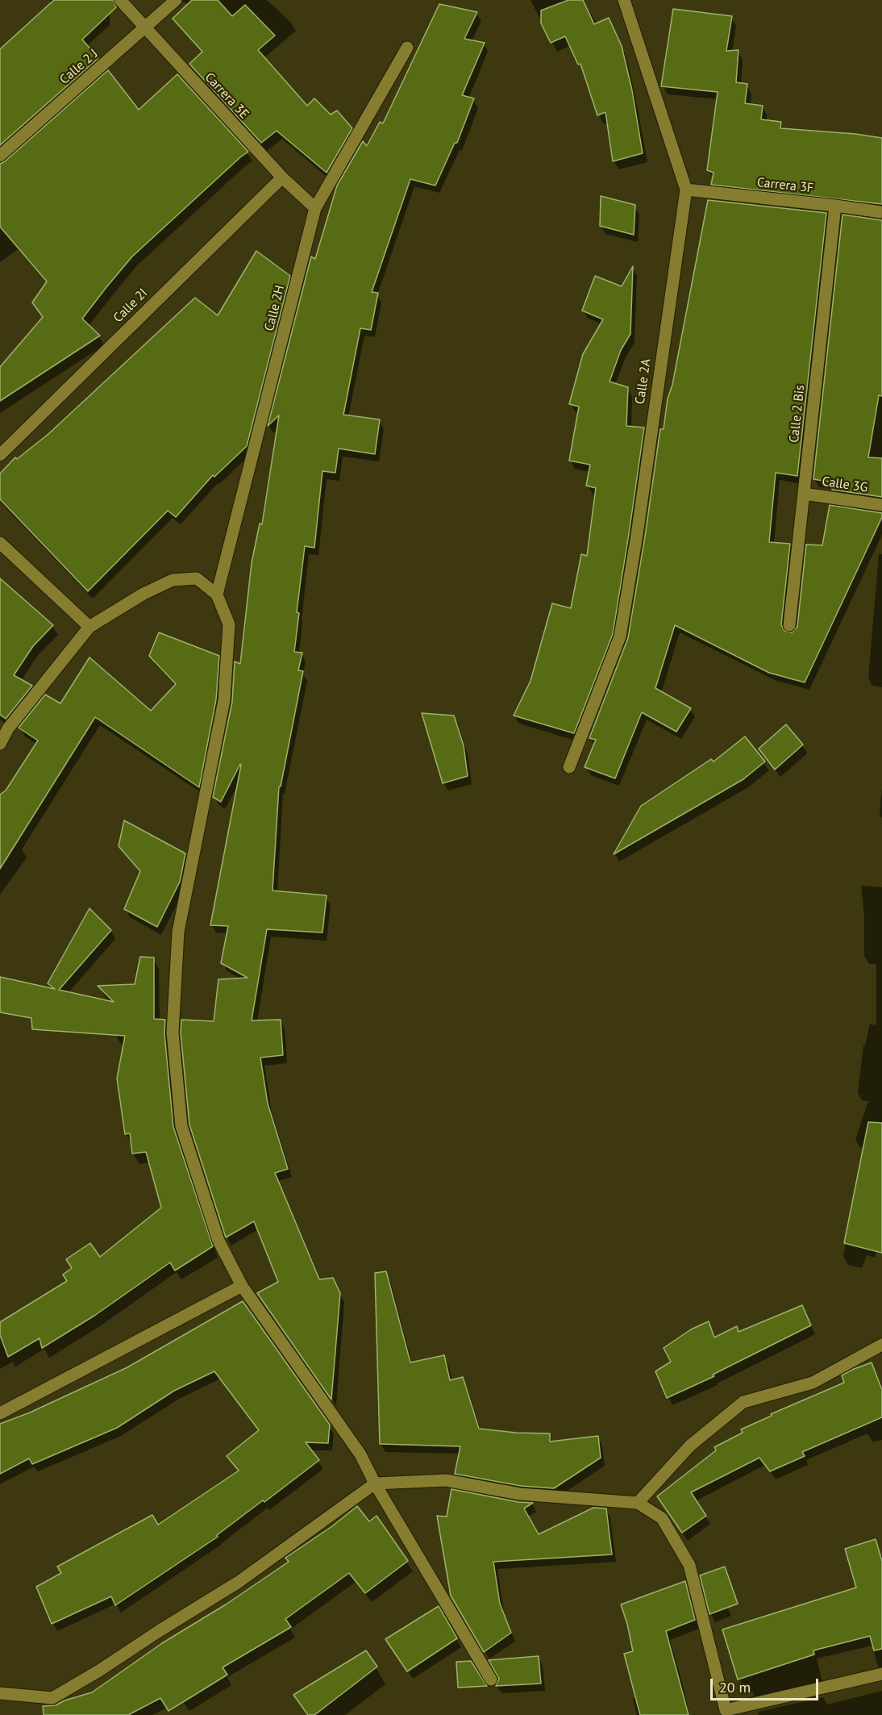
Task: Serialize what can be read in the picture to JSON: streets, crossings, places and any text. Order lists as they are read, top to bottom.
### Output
{
  "streets": {
    "street": [
      "Calle 2 J",
      "Carrera 3E",
      "Carrera 3F",
      "Calle 2I",
      "Calle 2H",
      "Calle 2A",
      "Calle 2 Bis",
      "Calle 3G"
    ]
  },
  "crossings": [
    ["Calle 2 J", "Carrera 3E"],
    ["Carrera 3E", "Calle 2I"],
    ["Carrera 3E", "Calle 2H"],
    ["Carrera 3F", "Calle 2A"],
    ["Carrera 3F", "Calle 2 Bis"],
    ["Calle 2 Bis", "Calle 3G"]
  ],
  "scale_bar": "20 m"
}
